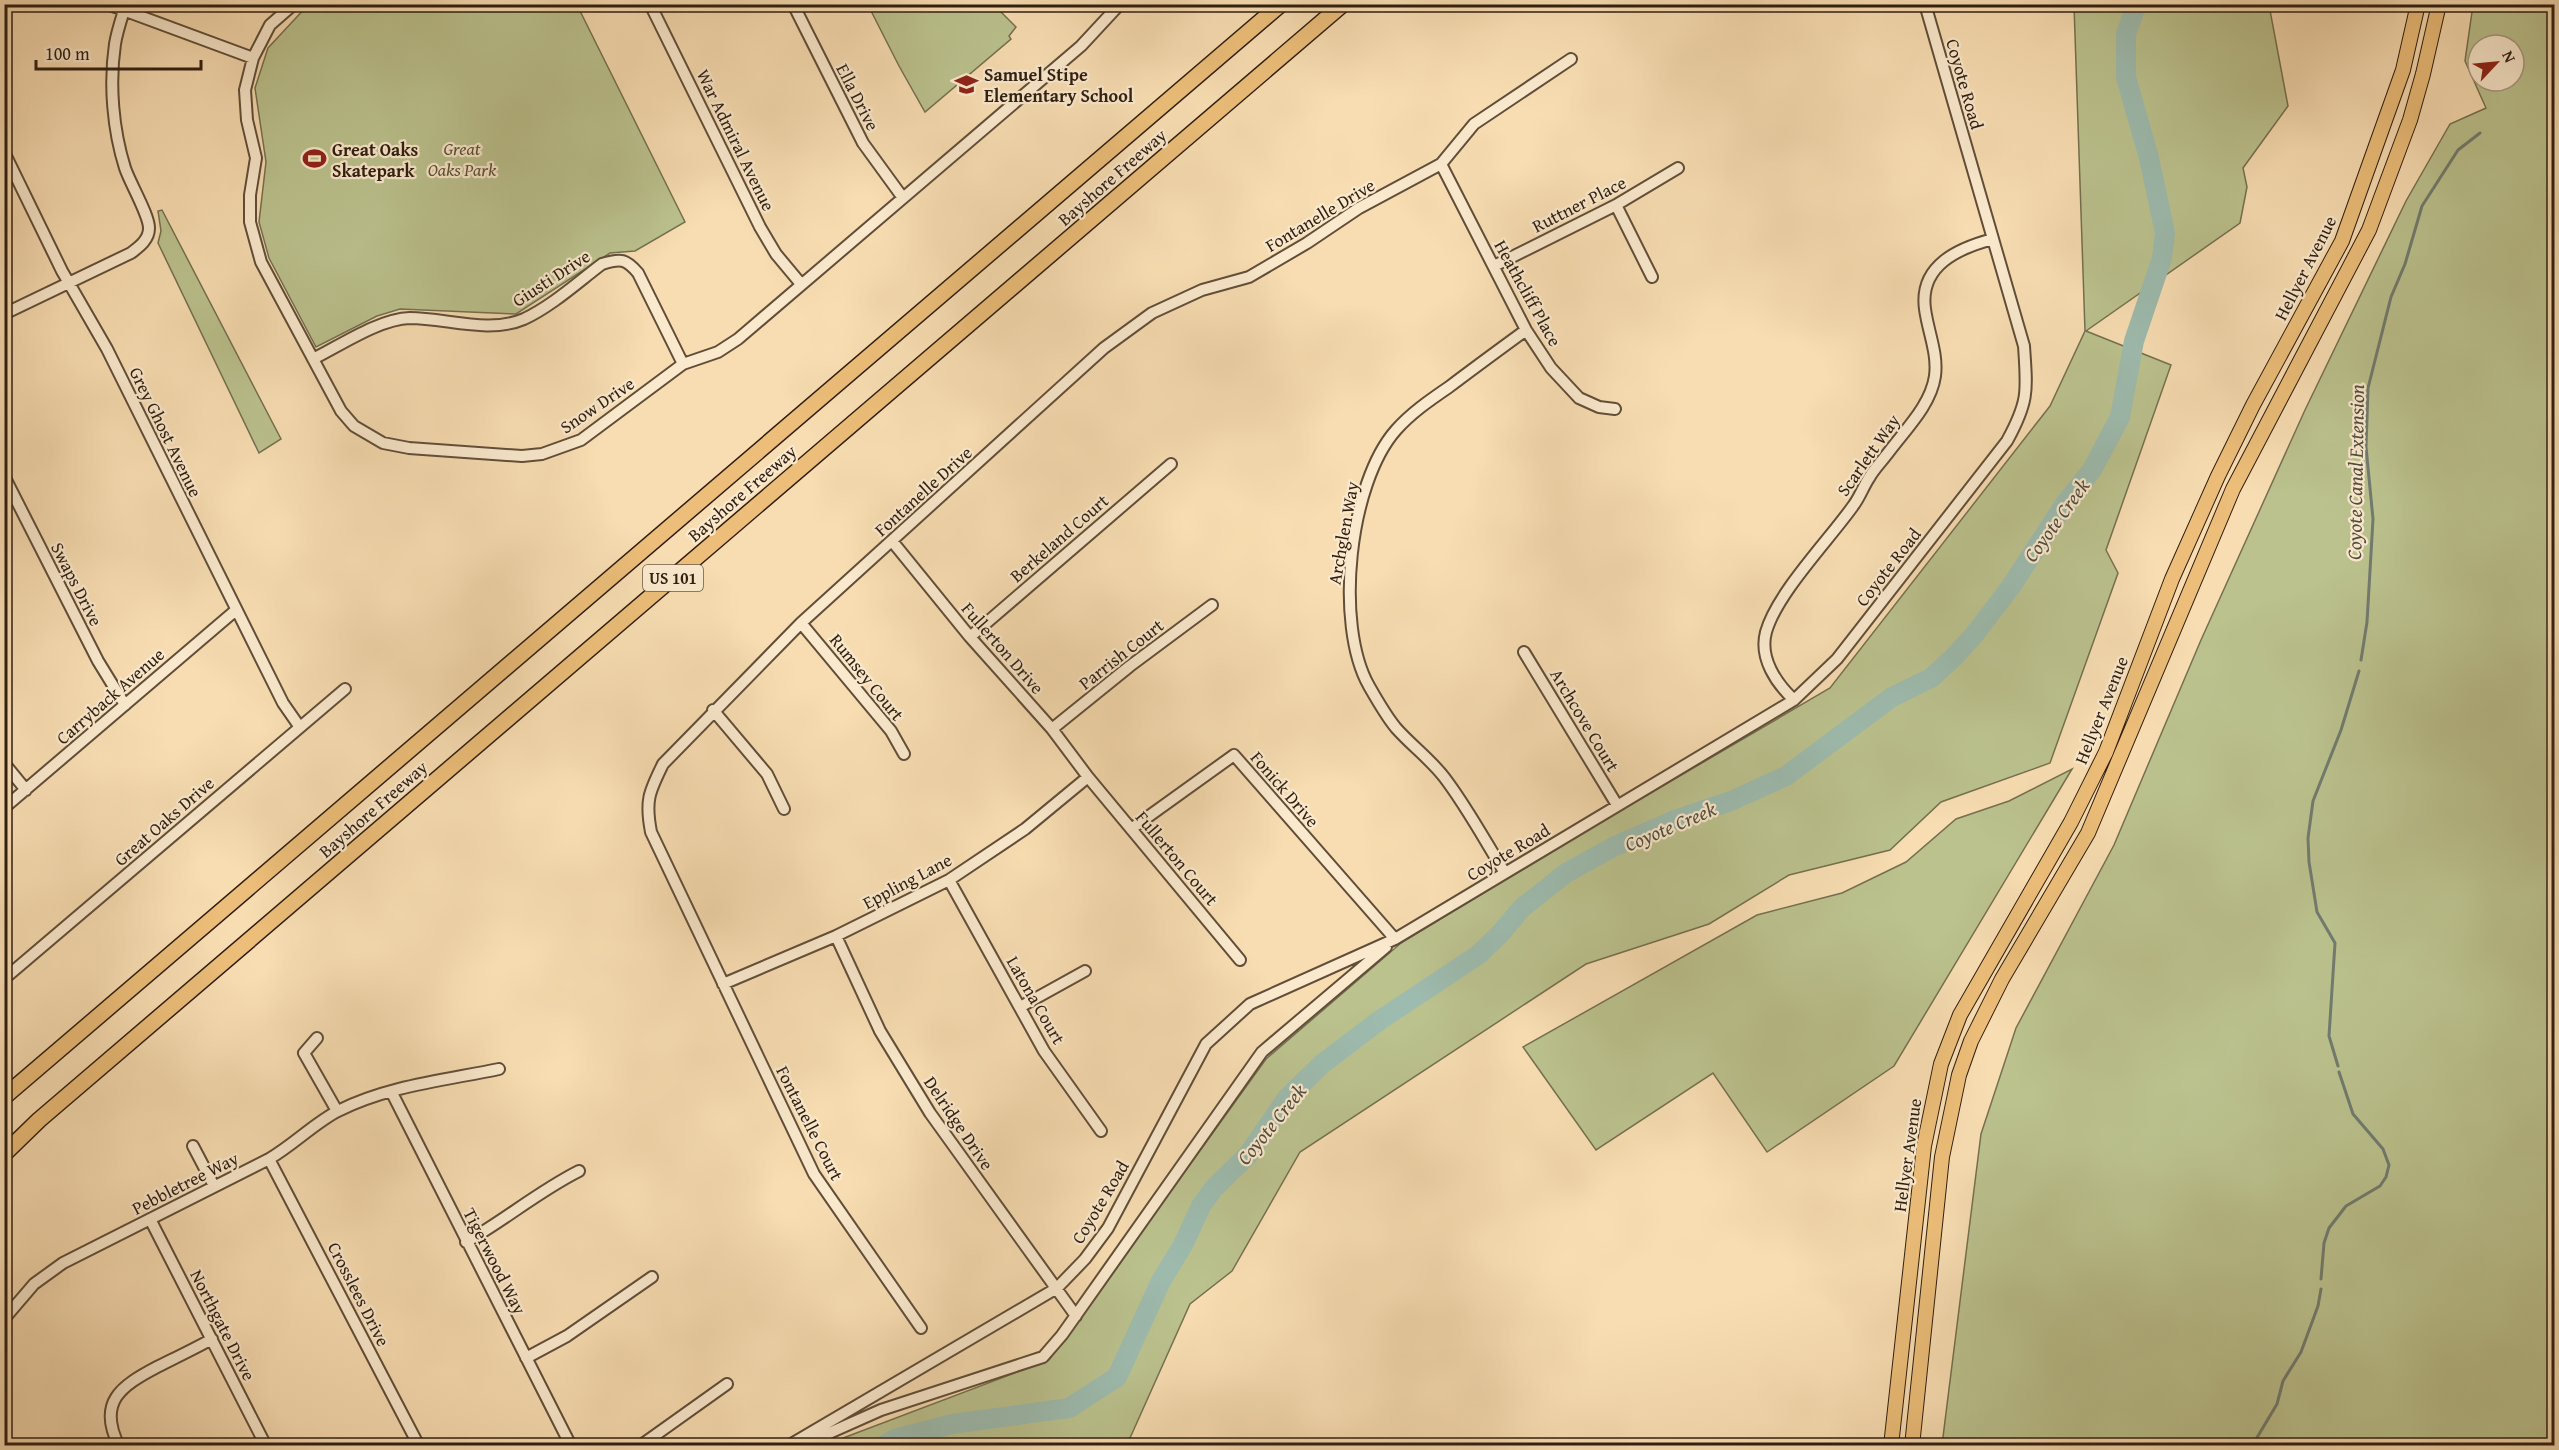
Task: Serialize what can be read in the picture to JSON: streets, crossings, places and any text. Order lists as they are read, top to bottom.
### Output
{
  "streets": {
    "highway": ["Bayshore Freeway", "US 101"],
    "main road": ["Hellyer Avenue"],
    "street": [
      "Coyote Road",
      "Ella Drive",
      "War Admiral Avenue",
      "Ruttner Place",
      "Fontanelle Drive",
      "Giusti Drive",
      "Heathcliff Place",
      "Snow Drive",
      "Grey Ghost Avenue",
      "Scarlett Way",
      "Archglen Way",
      "Berkeland Court",
      "Swaps Drive",
      "Fullerton Drive",
      "Parrish Court",
      "Rumsey Court",
      "Carryback Avenue",
      "Archcove Court",
      "Fonick Drive",
      "Great Oaks Drive",
      "Fullerton Court",
      "Eppling Lane",
      "Latona Court",
      "Fontanelle Court",
      "Delridge Drive",
      "Pebbletree Way",
      "Tigerwood Way",
      "Crosslees Drive",
      "Northgate Drive"
    ]
  },
  "crossings": [
    ["Coyote Road", "Scarlett Way"],
    ["Coyote Road", "Archglen Way"],
    ["Coyote Road", "Archcove Court"],
    ["Coyote Road", "Fonick Drive"],
    ["Coyote Road", "Delridge Drive"],
    ["Ella Drive", "Snow Drive"],
    ["War Admiral Avenue", "Snow Drive"],
    ["Ruttner Place", "Heathcliff Place"],
    ["Fontanelle Drive", "Heathcliff Place"],
    ["Fontanelle Drive", "Fullerton Drive"],
    ["Fontanelle Drive", "Rumsey Court"],
    ["Fontanelle Drive", "Eppling Lane"],
    ["Fontanelle Drive", "Fontanelle Court"],
    ["Giusti Drive", "Snow Drive"],
    ["Heathcliff Place", "Archglen Way"],
    ["Grey Ghost Avenue", "Carryback Avenue"],
    ["Grey Ghost Avenue", "Great Oaks Drive"],
    ["Berkeland Court", "Fullerton Drive"],
    ["Swaps Drive", "Carryback Avenue"],
    ["Fullerton Drive", "Parrish Court"],
    ["Fullerton Drive", "Fullerton Court"],
    ["Fullerton Drive", "Eppling Lane"],
    ["Fonick Drive", "Fullerton Court"],
    ["Fullerton Court", "Eppling Lane"],
    ["Eppling Lane", "Latona Court"],
    ["Eppling Lane", "Fontanelle Court"],
    ["Eppling Lane", "Delridge Drive"],
    ["Pebbletree Way", "Tigerwood Way"],
    ["Pebbletree Way", "Crosslees Drive"],
    ["Pebbletree Way", "Northgate Drive"]
  ],
  "water": ["Coyote Canal Extension", "Coyote Creek"],
  "parks": ["Great Oaks Park"],
  "places": {
    "school or university": ["Samuel Stipe Elementary School"],
    "sports": ["Great Oaks Skatepark"]
  },
  "scale_bar": "100 m",
  "north": "top right"
}
